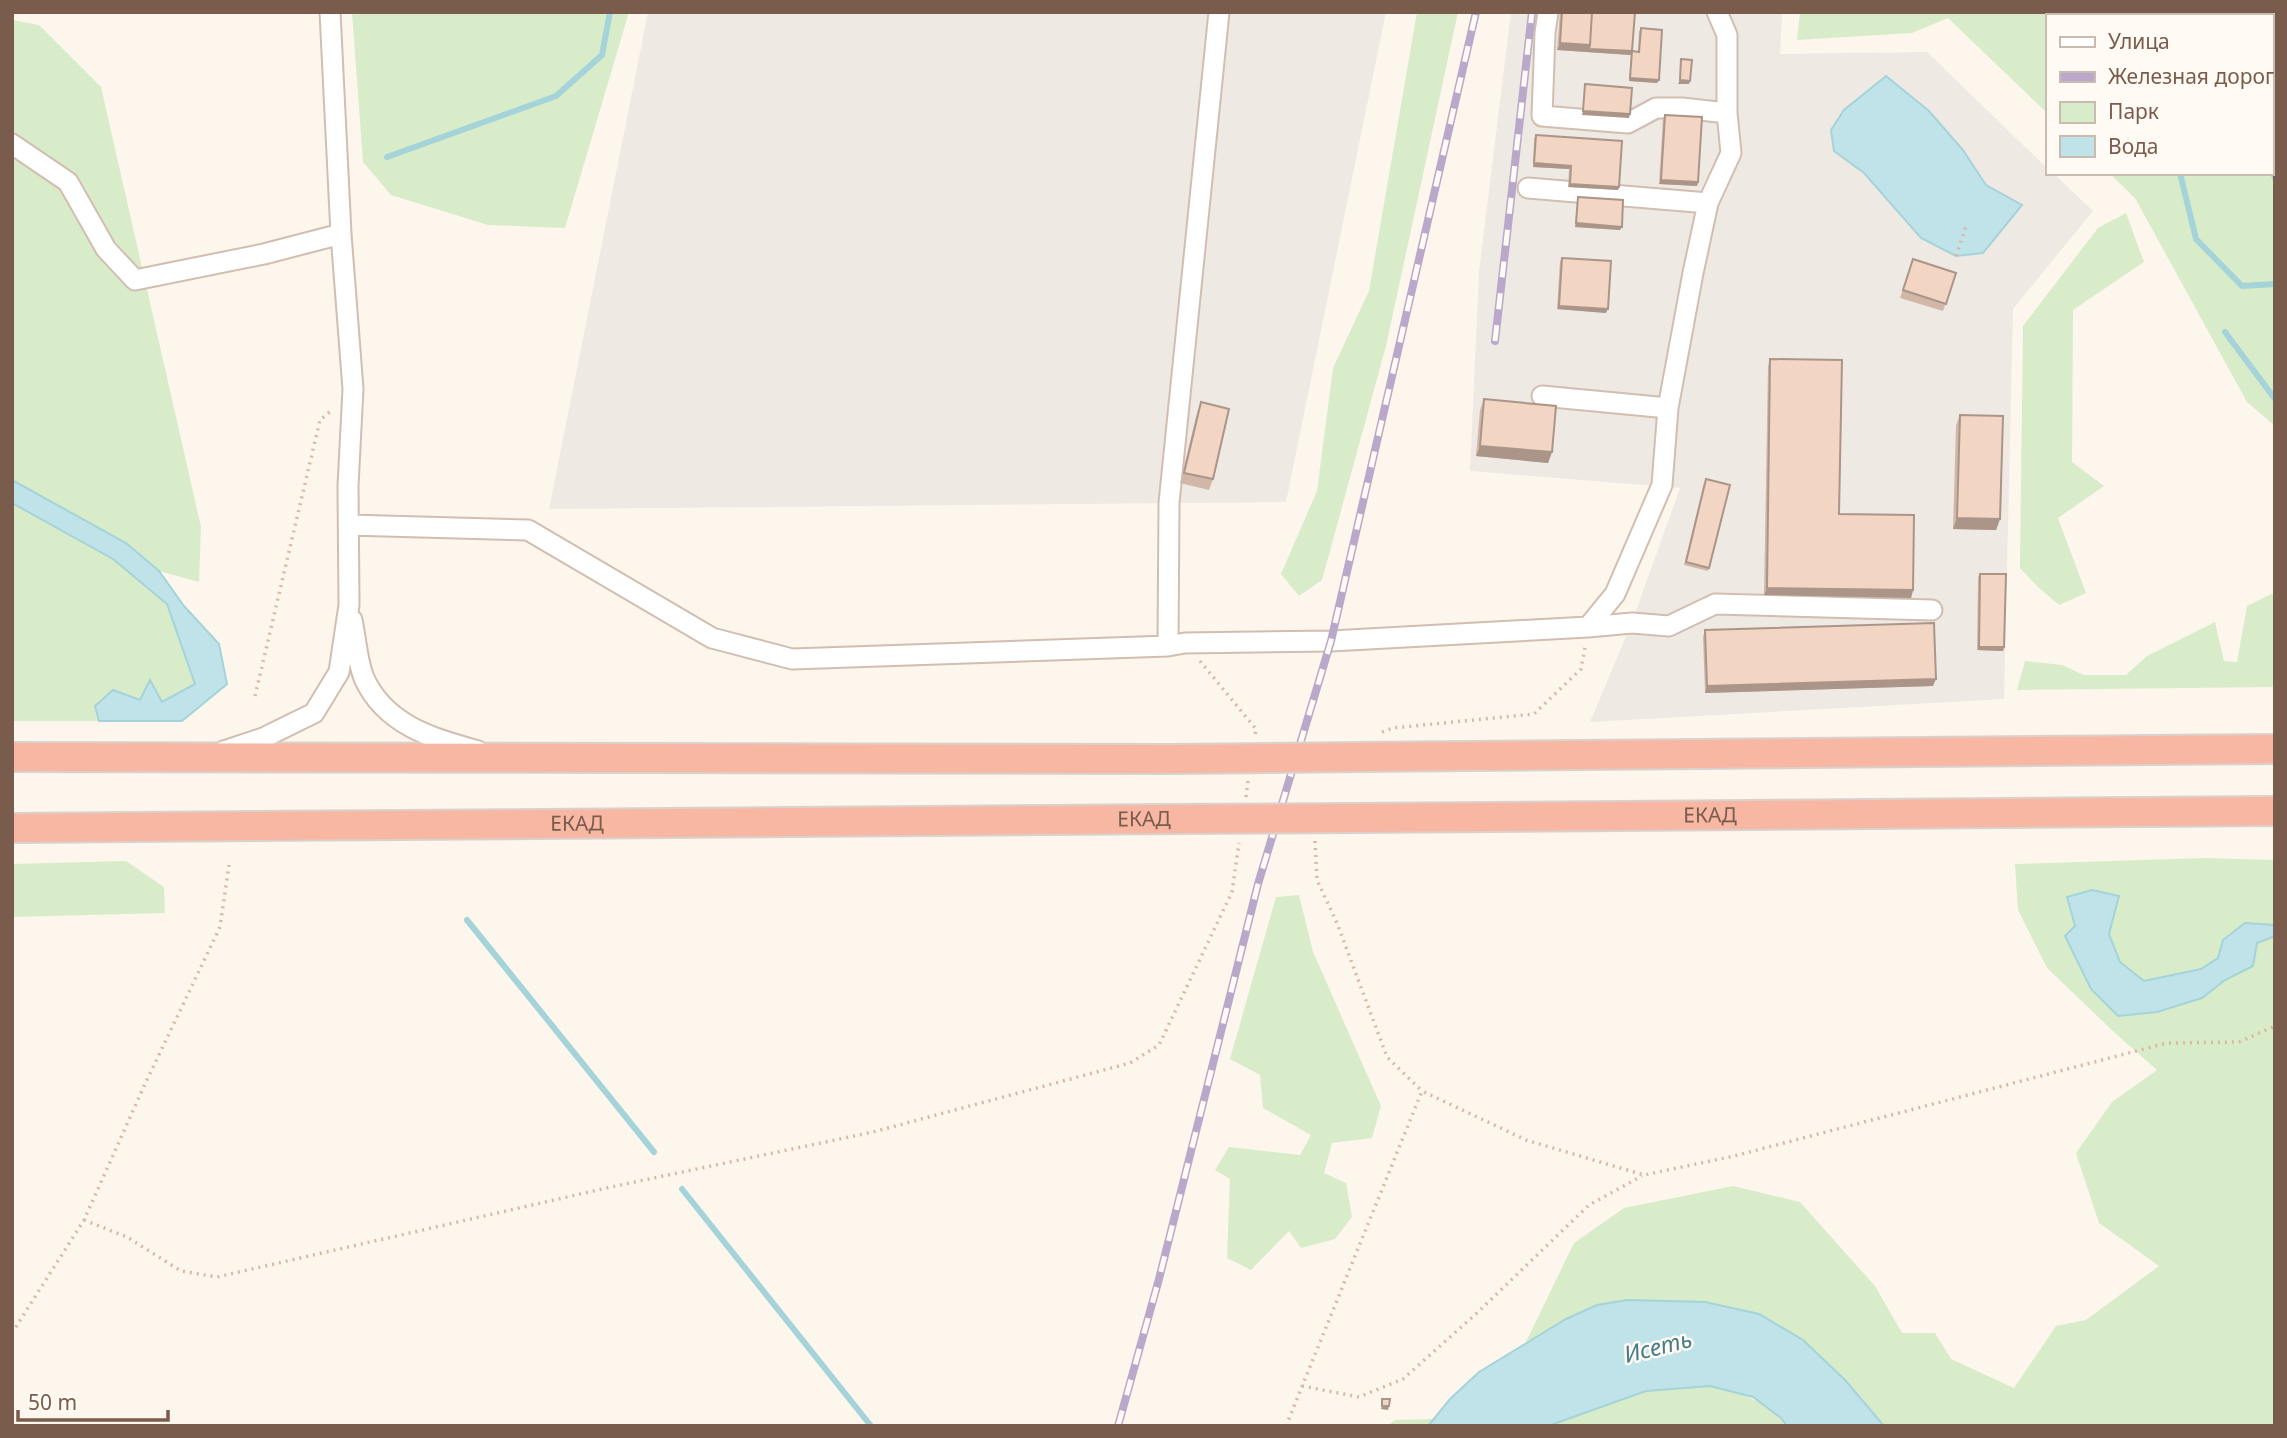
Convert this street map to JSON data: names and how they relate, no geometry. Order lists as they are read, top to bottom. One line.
{"streets":{"highway":["ЕКАД"]},"water":["Исеть"],"legend":["Улица","Железная дорога","Парк","Вода"],"scale_bar":"50 m"}
